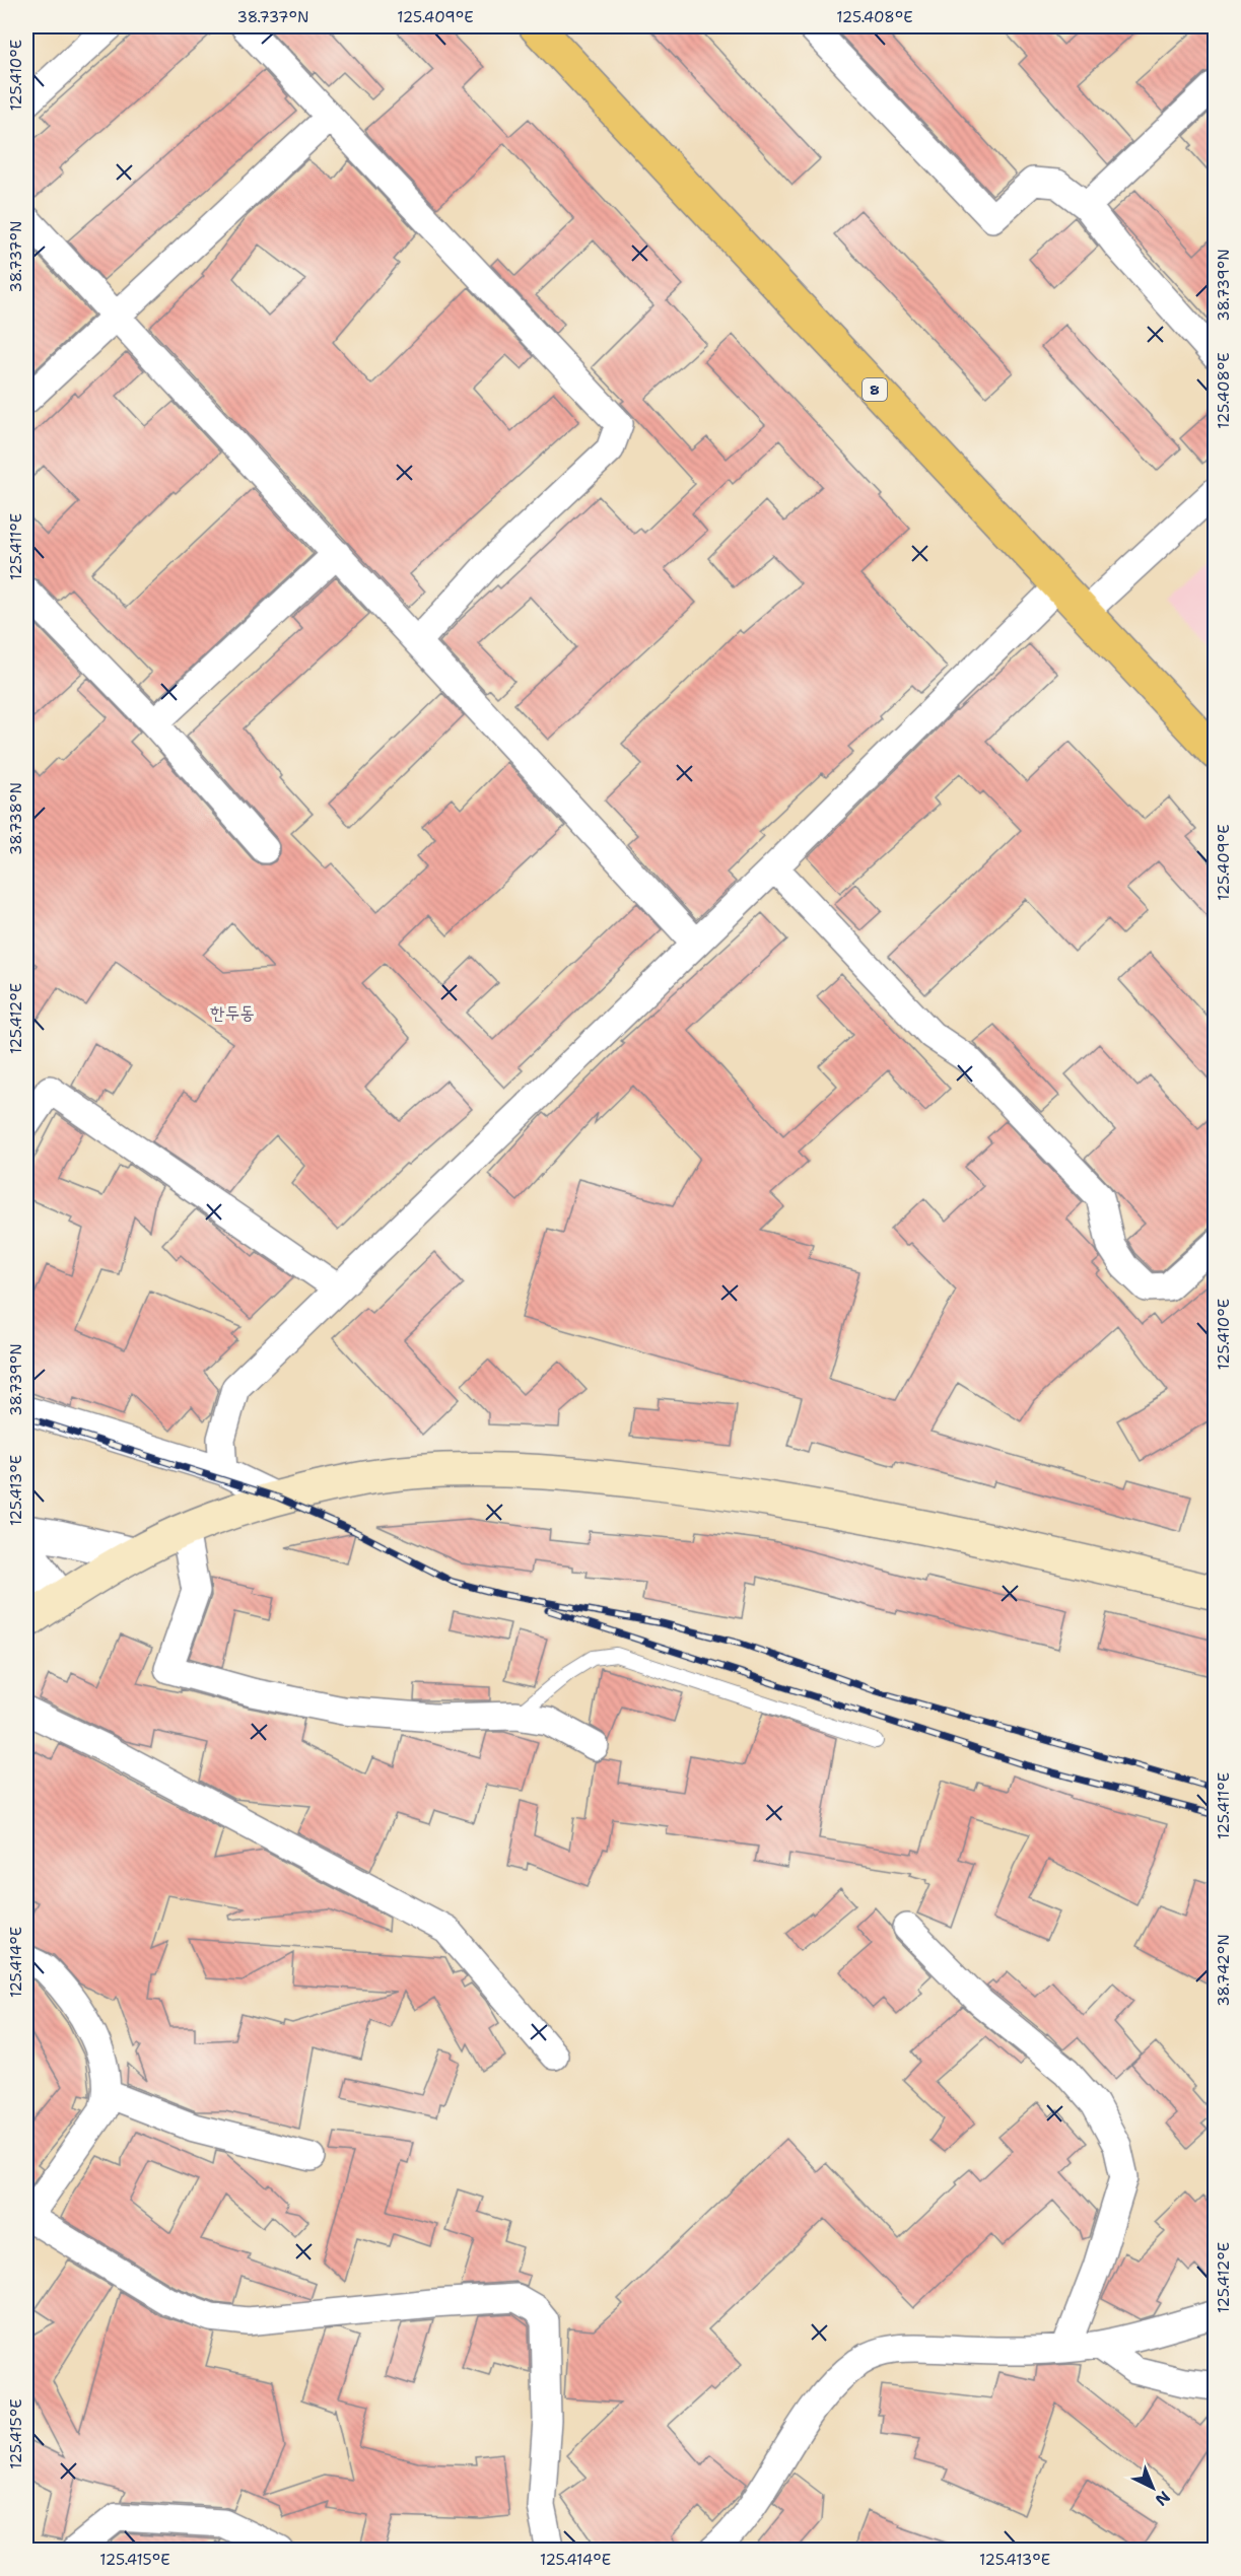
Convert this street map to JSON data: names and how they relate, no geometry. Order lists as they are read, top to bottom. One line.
{"streets":{"main road":["8"]},"districts":["한두동"],"north":"bottom right","coordinates":["38.737°N","125.409°E","125.408°E","125.410°E","38.739°N","125.411°E","38.738°N","125.412°E","125.413°E","125.414°E","38.742°N","125.415°E"]}
